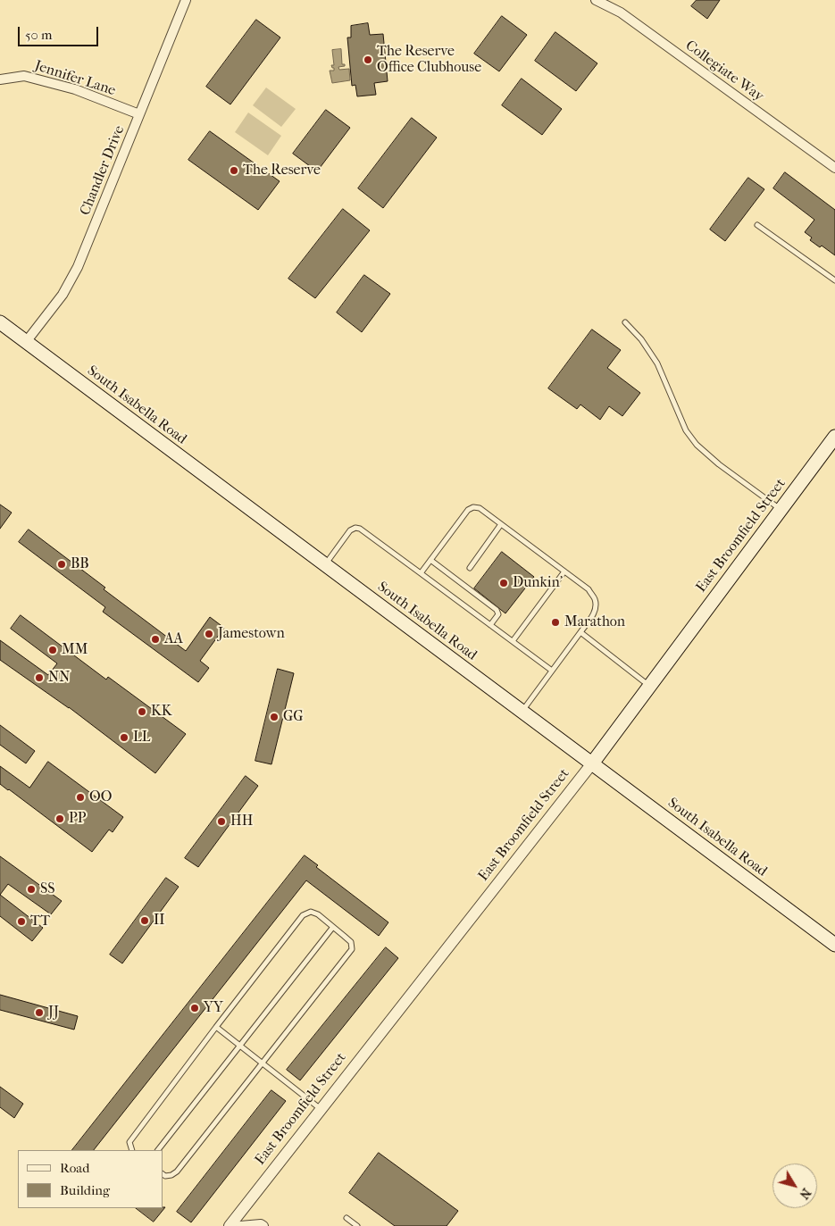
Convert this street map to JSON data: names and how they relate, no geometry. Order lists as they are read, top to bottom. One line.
{"streets":{"main road":["South Isabella Road","East Broomfield Street"],"street":["Collegiate Way","Jennifer Lane","Chandler Drive"]},"crossings":[["Jennifer Lane","Chandler Drive"],["Chandler Drive","South Isabella Road"],["South Isabella Road","East Broomfield Street"]],"places":["The Reserve Office Clubhouse","The Reserve","BB","Dunkin'","Marathon","Jamestown","AA","MM","NN","KK","GG","LL","OO","PP","HH","SS","II","TT","YY","JJ"],"legend":["Road","Building"],"scale_bar":"50 m","north":"bottom right"}
